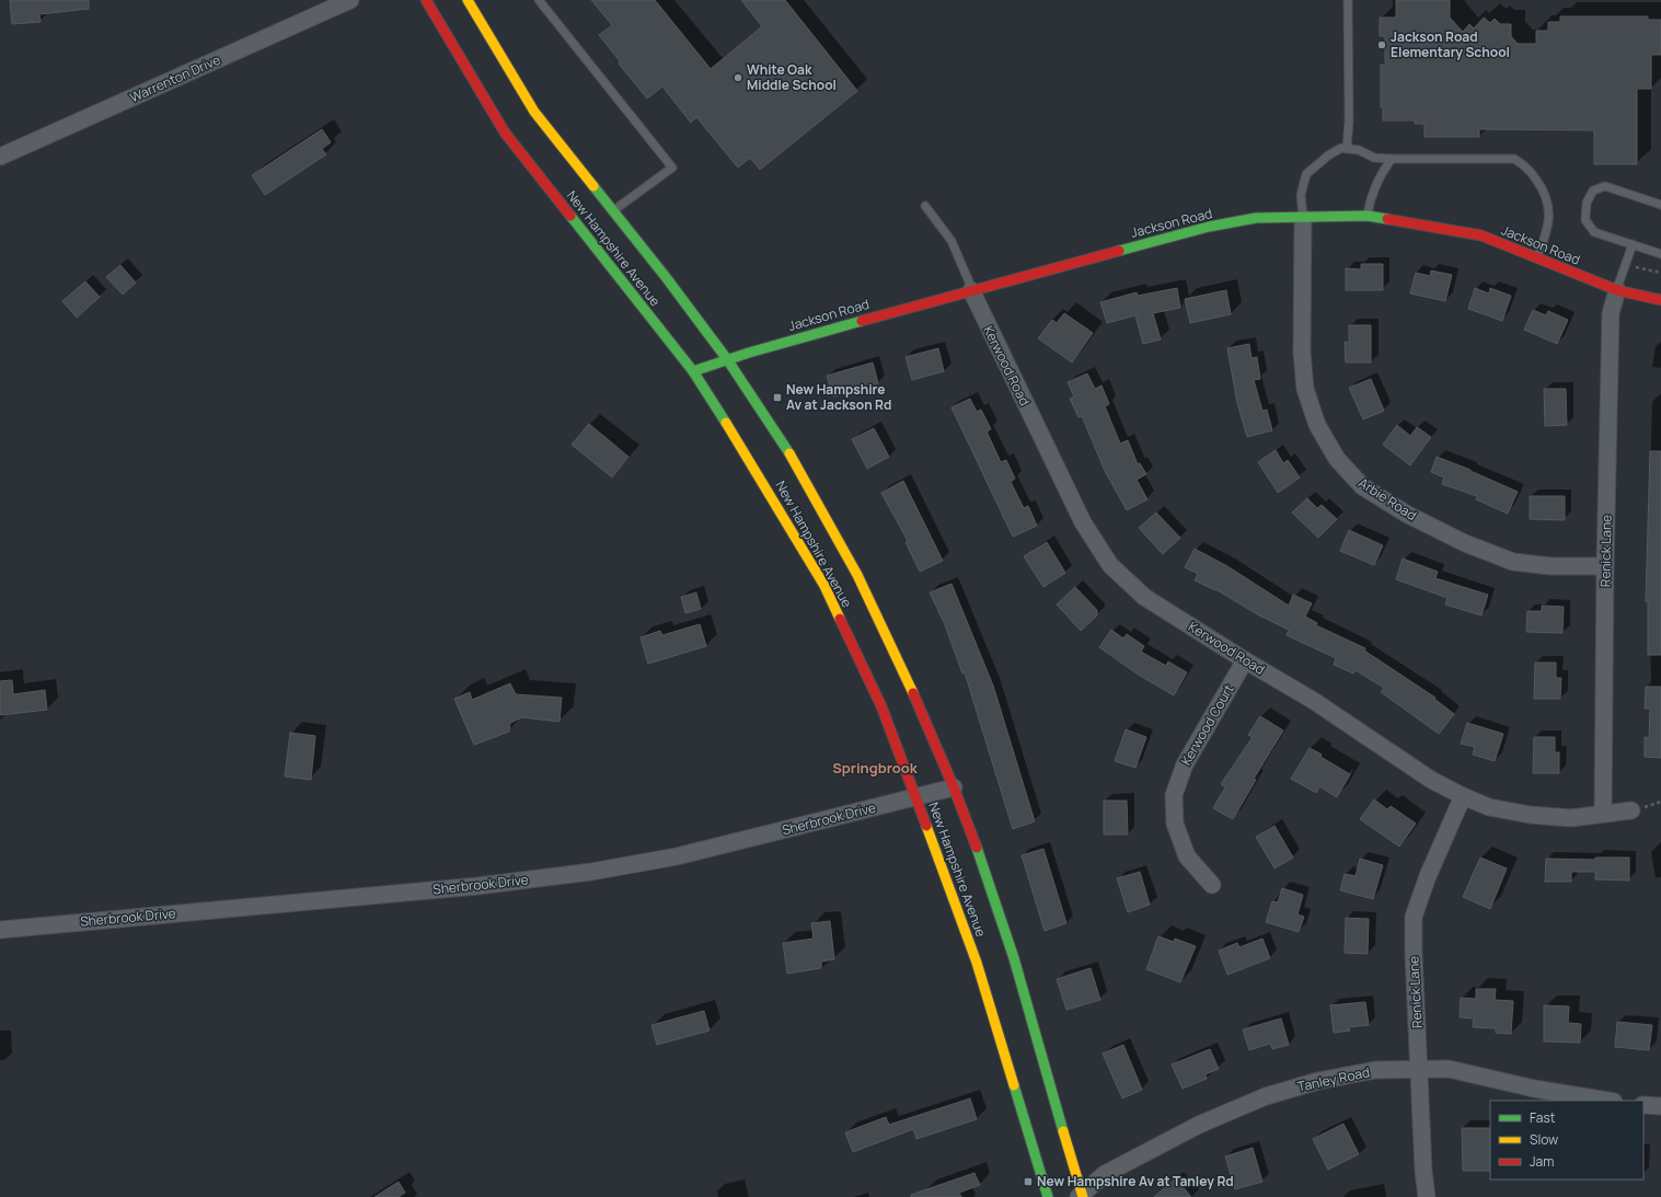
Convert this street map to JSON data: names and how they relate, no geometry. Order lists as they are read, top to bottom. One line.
{"streets":{"main road":["Jackson Road","New Hampshire Avenue"],"street":["Warrenton Drive","Kerwood Road","Arbie Road","Renick Lane","Kerwood Court","Sherbrook Drive","Tanley Road"]},"crossings":[["Jackson Road","New Hampshire Avenue"],["Jackson Road","Kerwood Road"],["Jackson Road","Arbie Road"],["Jackson Road","Renick Lane"],["New Hampshire Avenue","Sherbrook Drive"],["New Hampshire Avenue","Tanley Road"],["Kerwood Road","Renick Lane"],["Kerwood Road","Kerwood Court"],["Arbie Road","Renick Lane"],["Renick Lane","Tanley Road"]],"districts":["Springbrook"],"places":{"other":["Jackson Road Elementary School","White Oak Middle School"],"transit":["New Hampshire Av at Jackson Rd","New Hampshire Av at Tanley Rd"]},"legend":["Fast","Slow","Jam"]}
